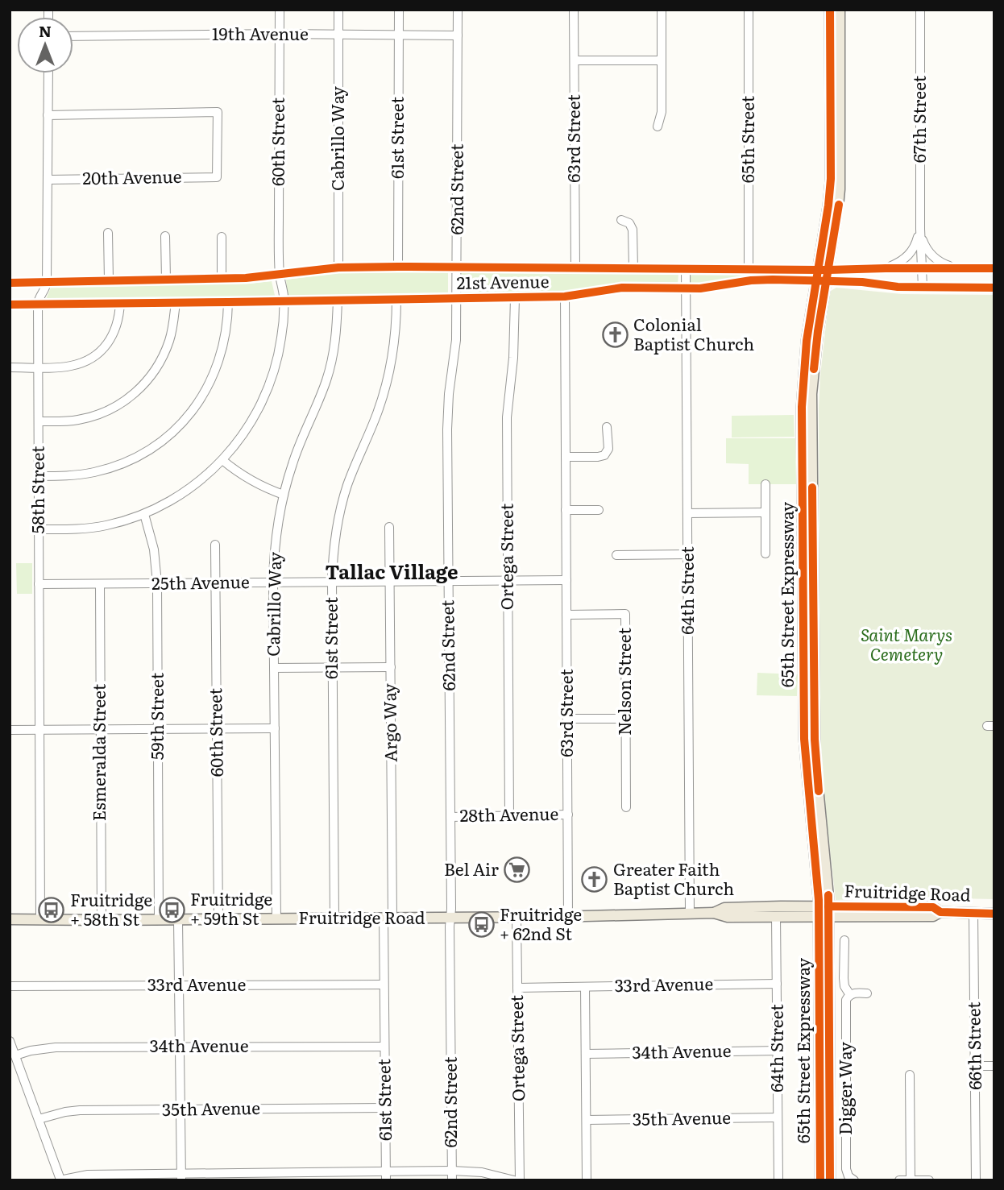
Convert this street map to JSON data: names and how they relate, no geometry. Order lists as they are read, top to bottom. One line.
{"streets":{"main road":["65th Street Expressway","Fruitridge Road"],"street":["19th Avenue","67th Street","61st Street","Cabrillo Way","63rd Street","65th Street","60th Street","20th Avenue","62nd Street","21st Avenue","58th Street","Ortega Street","25th Avenue","64th Street","Nelson Street","59th Street","Argo Way","Esmeralda Street","28th Avenue","33rd Avenue","66th Street","34th Avenue","Digger Way","35th Avenue"]},"crossings":[["19th Avenue","61st Street"],["19th Avenue","Cabrillo Way"],["19th Avenue","60th Street"],["19th Avenue","62nd Street"],["67th Street","21st Avenue"],["61st Street","21st Avenue"],["61st Street","25th Avenue"],["61st Street","Argo Way"],["61st Street","Fruitridge Road"],["61st Street","33rd Avenue"],["61st Street","34th Avenue"],["61st Street","35th Avenue"],["Cabrillo Way","21st Avenue"],["Cabrillo Way","25th Avenue"],["Cabrillo Way","Fruitridge Road"],["63rd Street","21st Avenue"],["63rd Street","25th Avenue"],["63rd Street","Nelson Street"],["63rd Street","28th Avenue"],["63rd Street","Fruitridge Road"],["65th Street","21st Avenue"],["60th Street","21st Avenue"],["60th Street","58th Street"],["60th Street","25th Avenue"],["60th Street","59th Street"],["60th Street","Fruitridge Road"],["20th Avenue","58th Street"],["62nd Street","21st Avenue"],["62nd Street","25th Avenue"],["62nd Street","28th Avenue"],["62nd Street","Fruitridge Road"],["21st Avenue","58th Street"],["21st Avenue","Ortega Street"],["21st Avenue","64th Street"],["21st Avenue","65th Street Expressway"],["58th Street","25th Avenue"],["58th Street","Fruitridge Road"],["Ortega Street","25th Avenue"],["Ortega Street","28th Avenue"],["Ortega Street","Fruitridge Road"],["Ortega Street","33rd Avenue"],["25th Avenue","59th Street"],["25th Avenue","Argo Way"],["25th Avenue","Esmeralda Street"],["64th Street","Fruitridge Road"],["64th Street","33rd Avenue"],["64th Street","34th Avenue"],["64th Street","35th Avenue"],["65th Street Expressway","Fruitridge Road"],["59th Street","Fruitridge Road"],["Argo Way","Fruitridge Road"],["Esmeralda Street","Fruitridge Road"],["Fruitridge Road","66th Street"]],"districts":["Tallac Village"],"parks":["Saint Marys Cemetery"],"places":{"church":["Colonial Baptist Church","Greater Faith Baptist Church"],"supermarket":["Bel Air"],"bus stop":["Fruitridge + 59th St","Fruitridge + 58th St","Fruitridge + 62nd St"]},"north":"top"}
